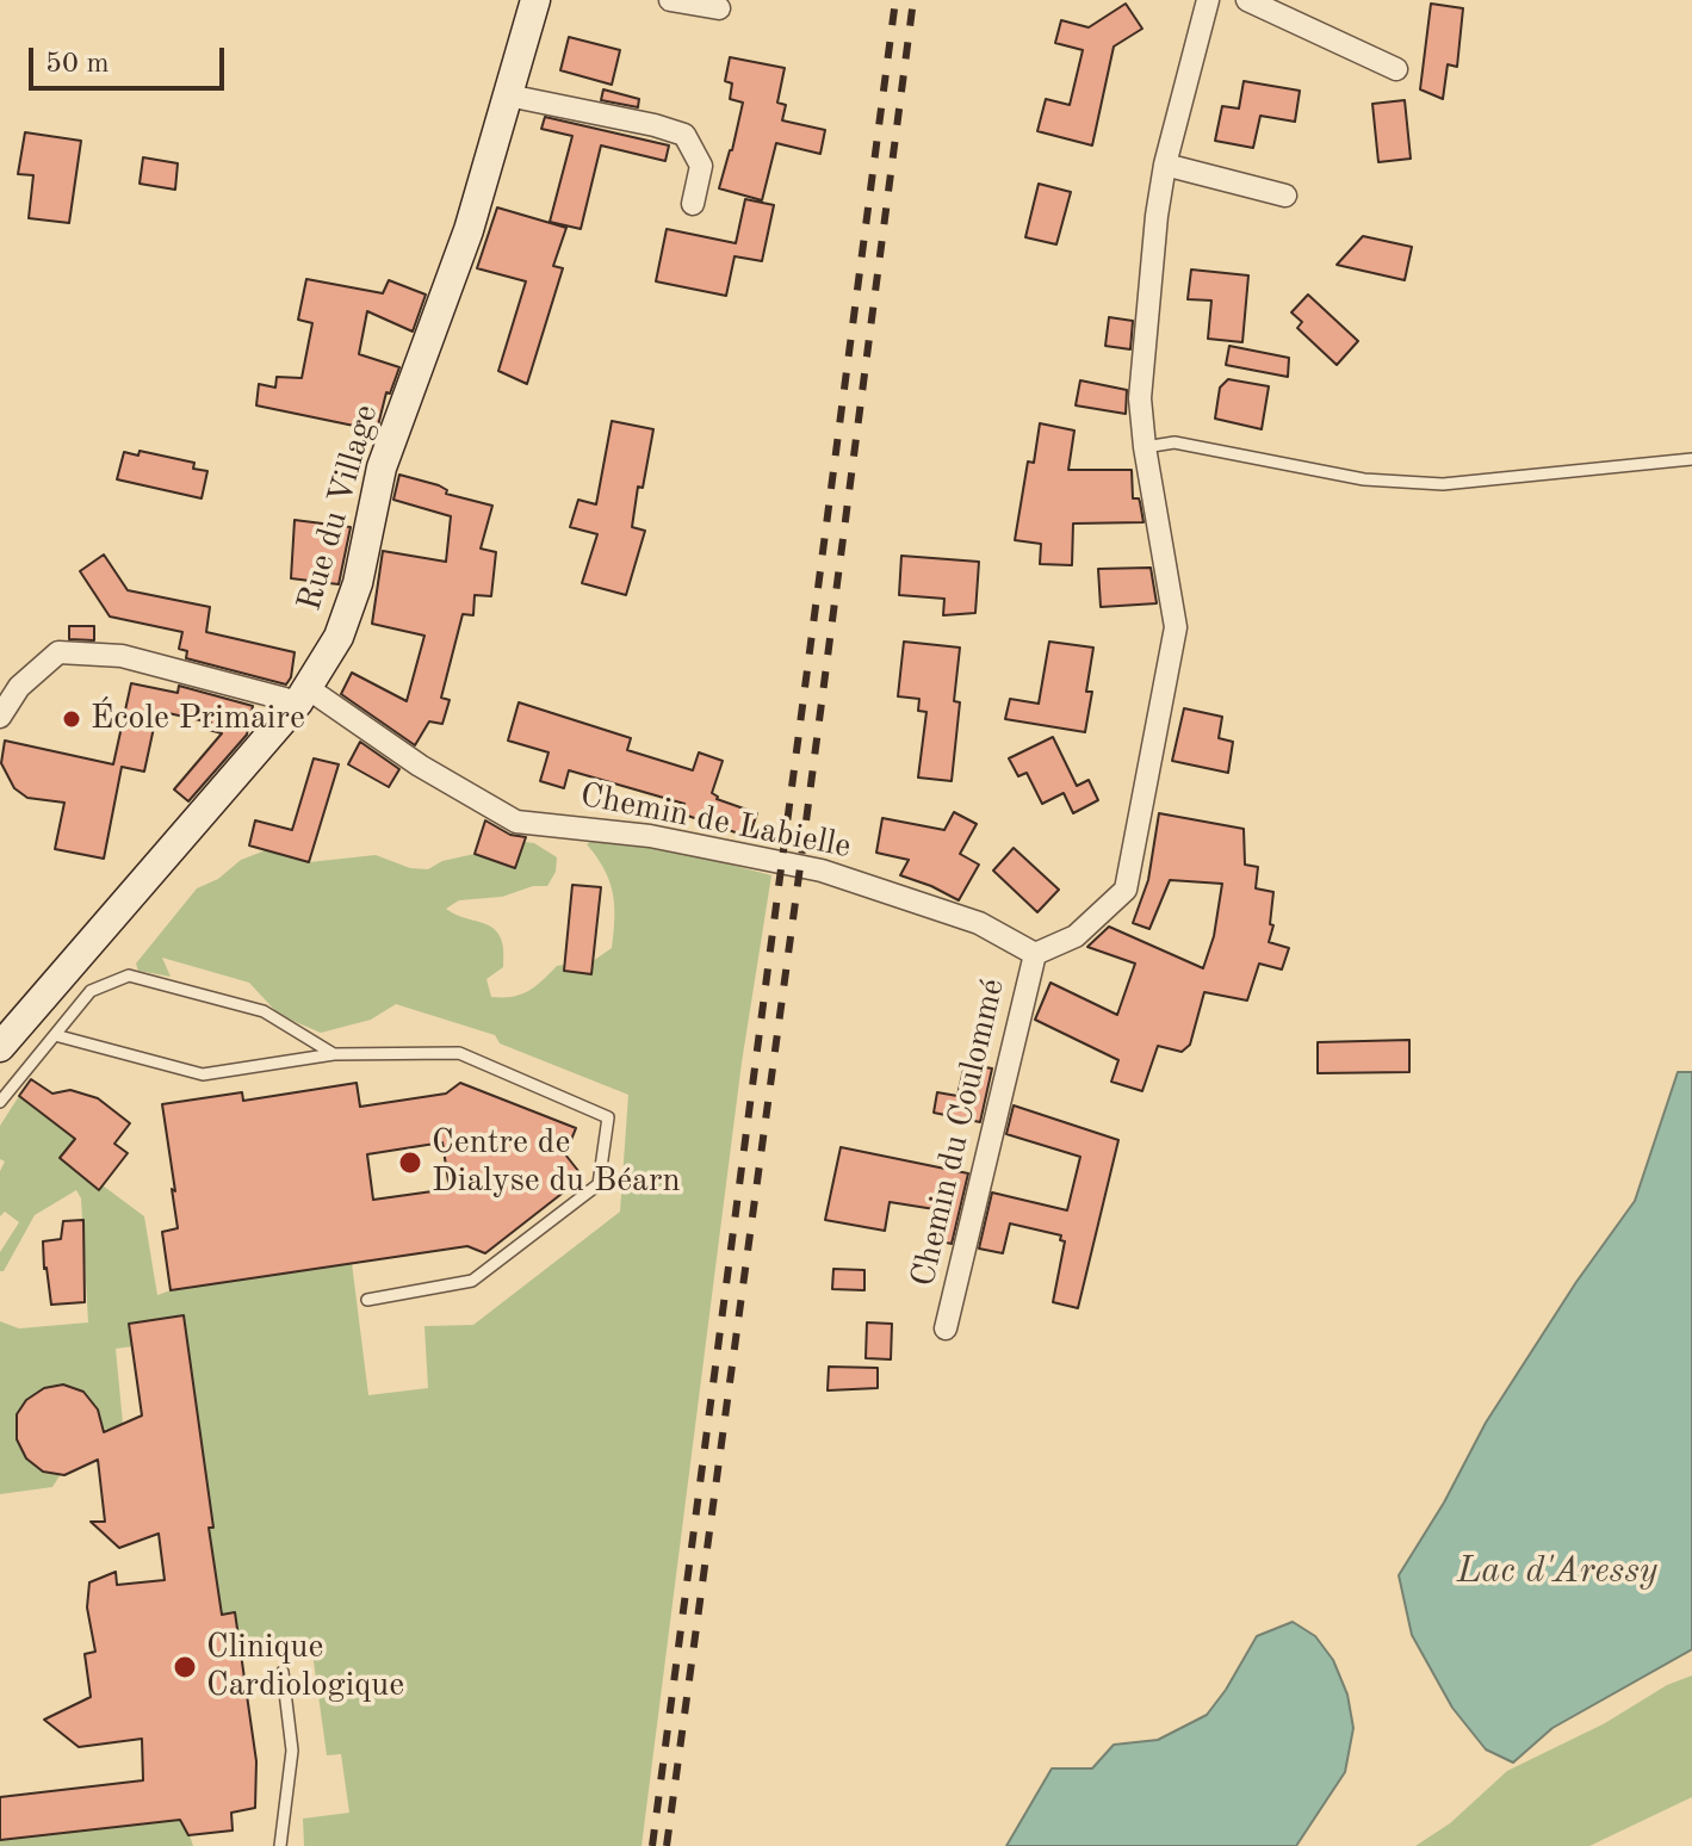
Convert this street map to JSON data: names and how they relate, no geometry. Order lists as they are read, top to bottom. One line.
{"streets":{"main road":["Rue du Village"],"street":["Chemin de Labielle","Chemin du Coulommé"]},"crossings":[["Rue du Village","Chemin de Labielle"],["Chemin de Labielle","Chemin du Coulommé"]],"water":["Lac d'Aressy"],"places":["École Primaire","Centre de Dialyse du Béarn","Clinique Cardiologique"],"scale_bar":"50 m"}
